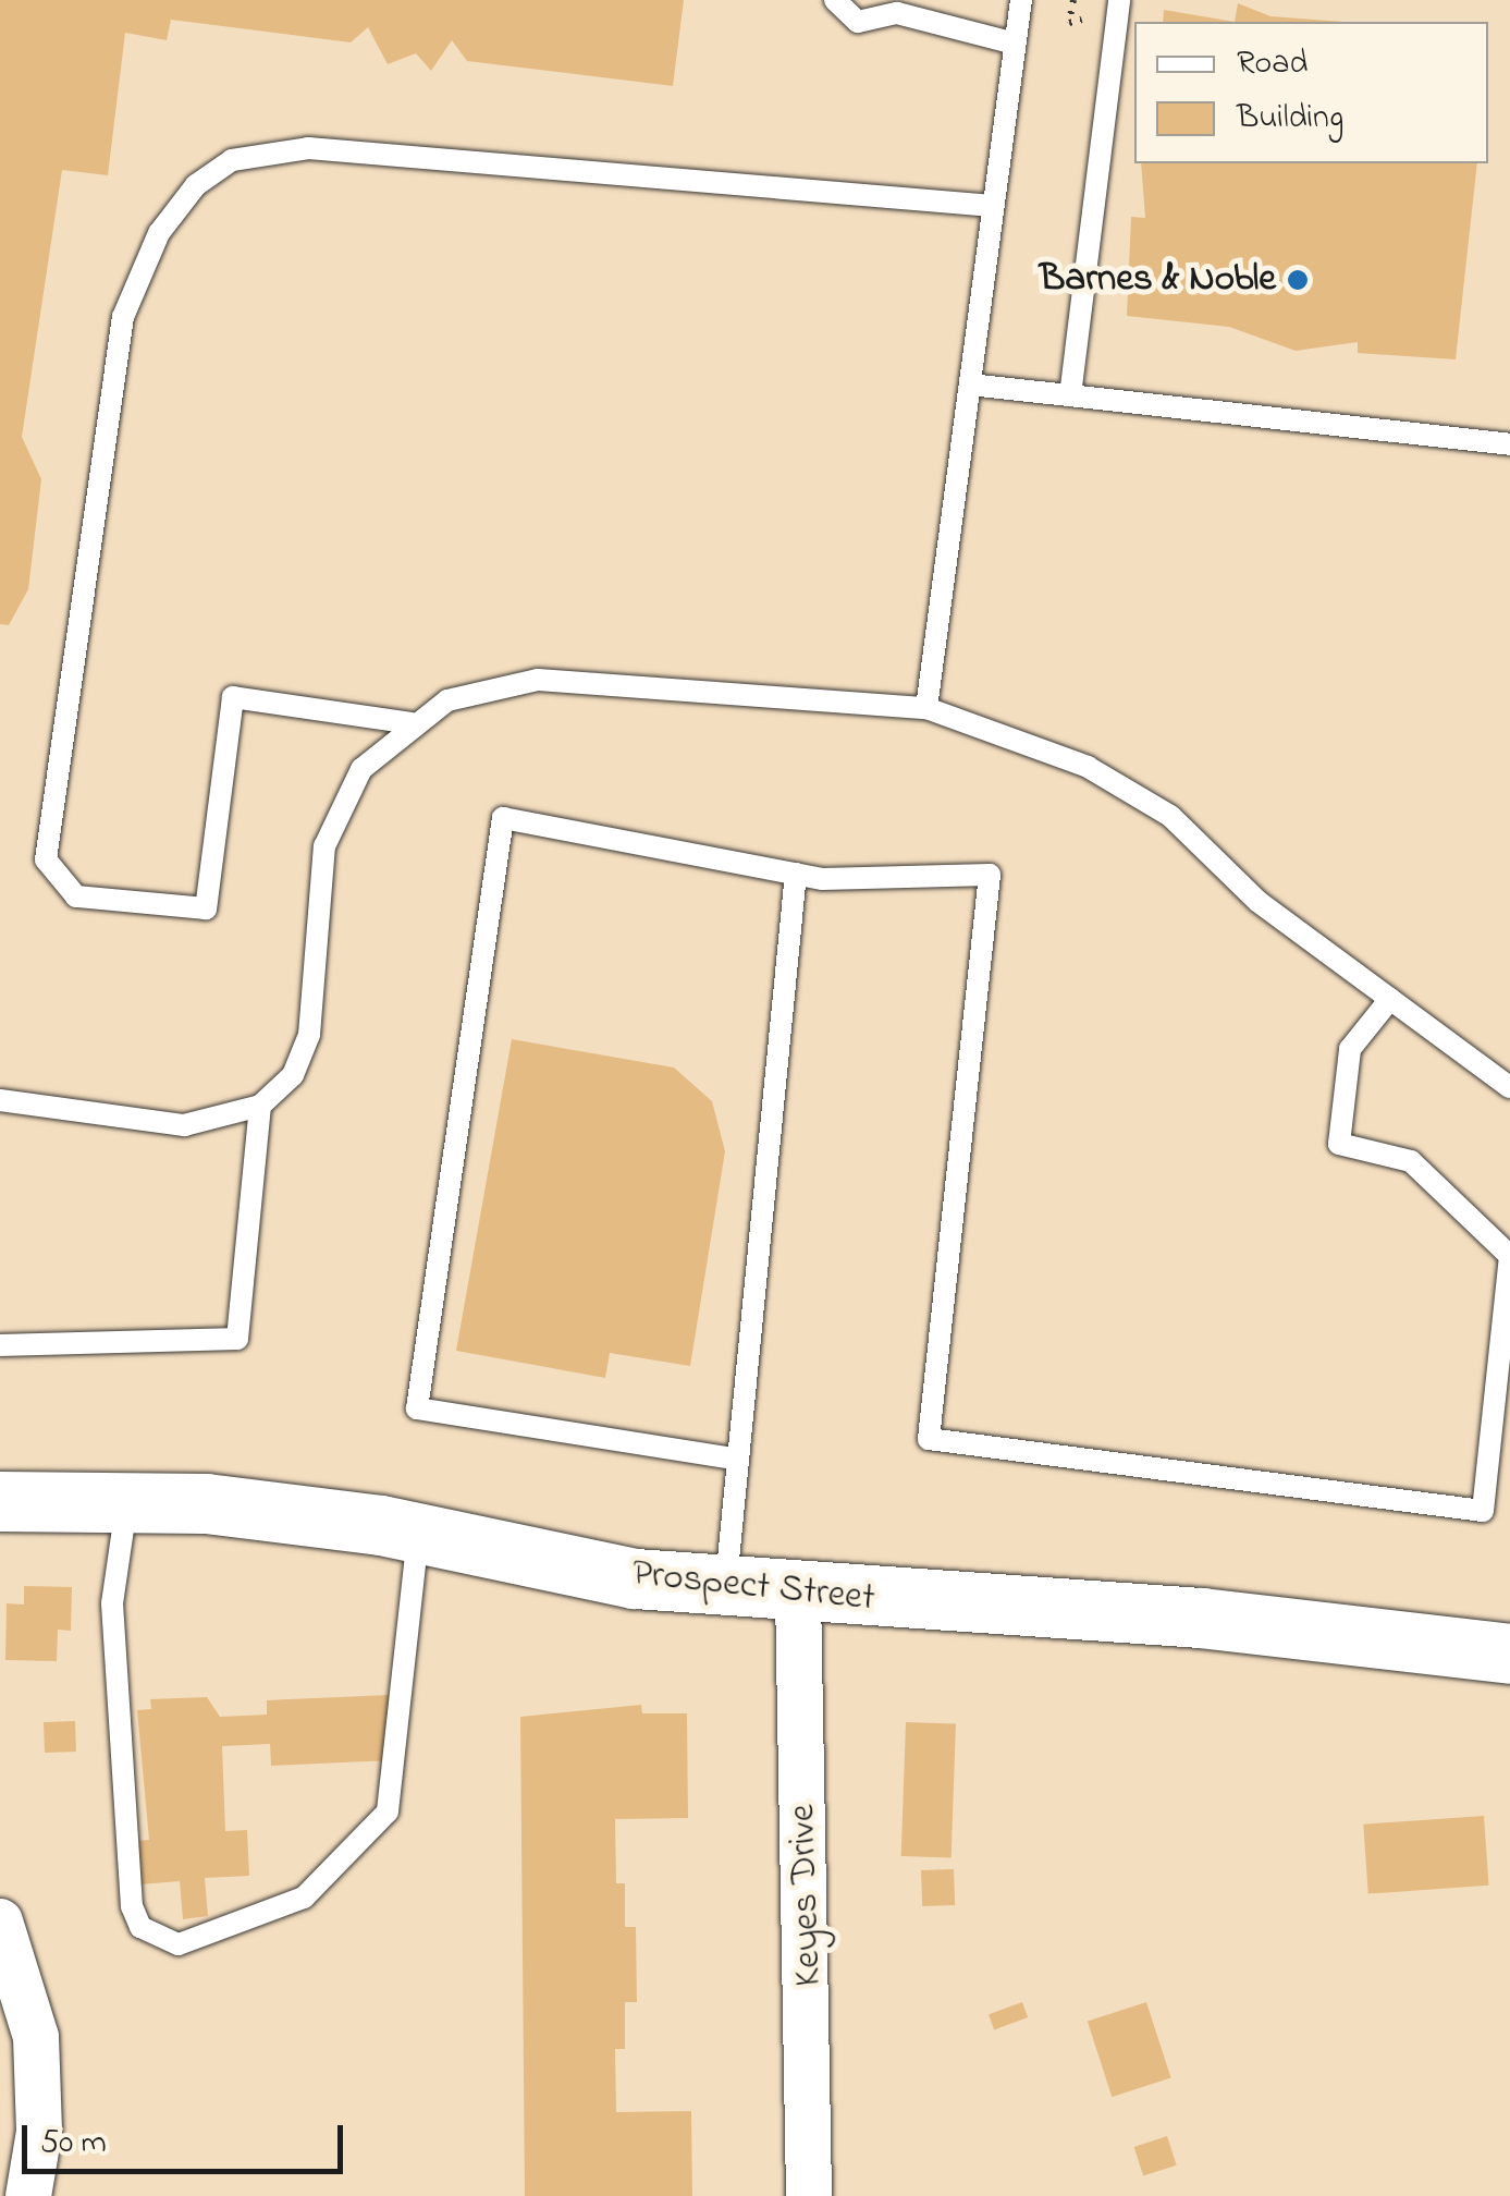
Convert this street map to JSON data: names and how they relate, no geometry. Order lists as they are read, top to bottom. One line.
{"streets":{"street":["Prospect Street","Keyes Drive"]},"crossings":[["Prospect Street","Keyes Drive"]],"places":["Barnes & Noble"],"legend":["Road","Building"],"scale_bar":"50 m"}
